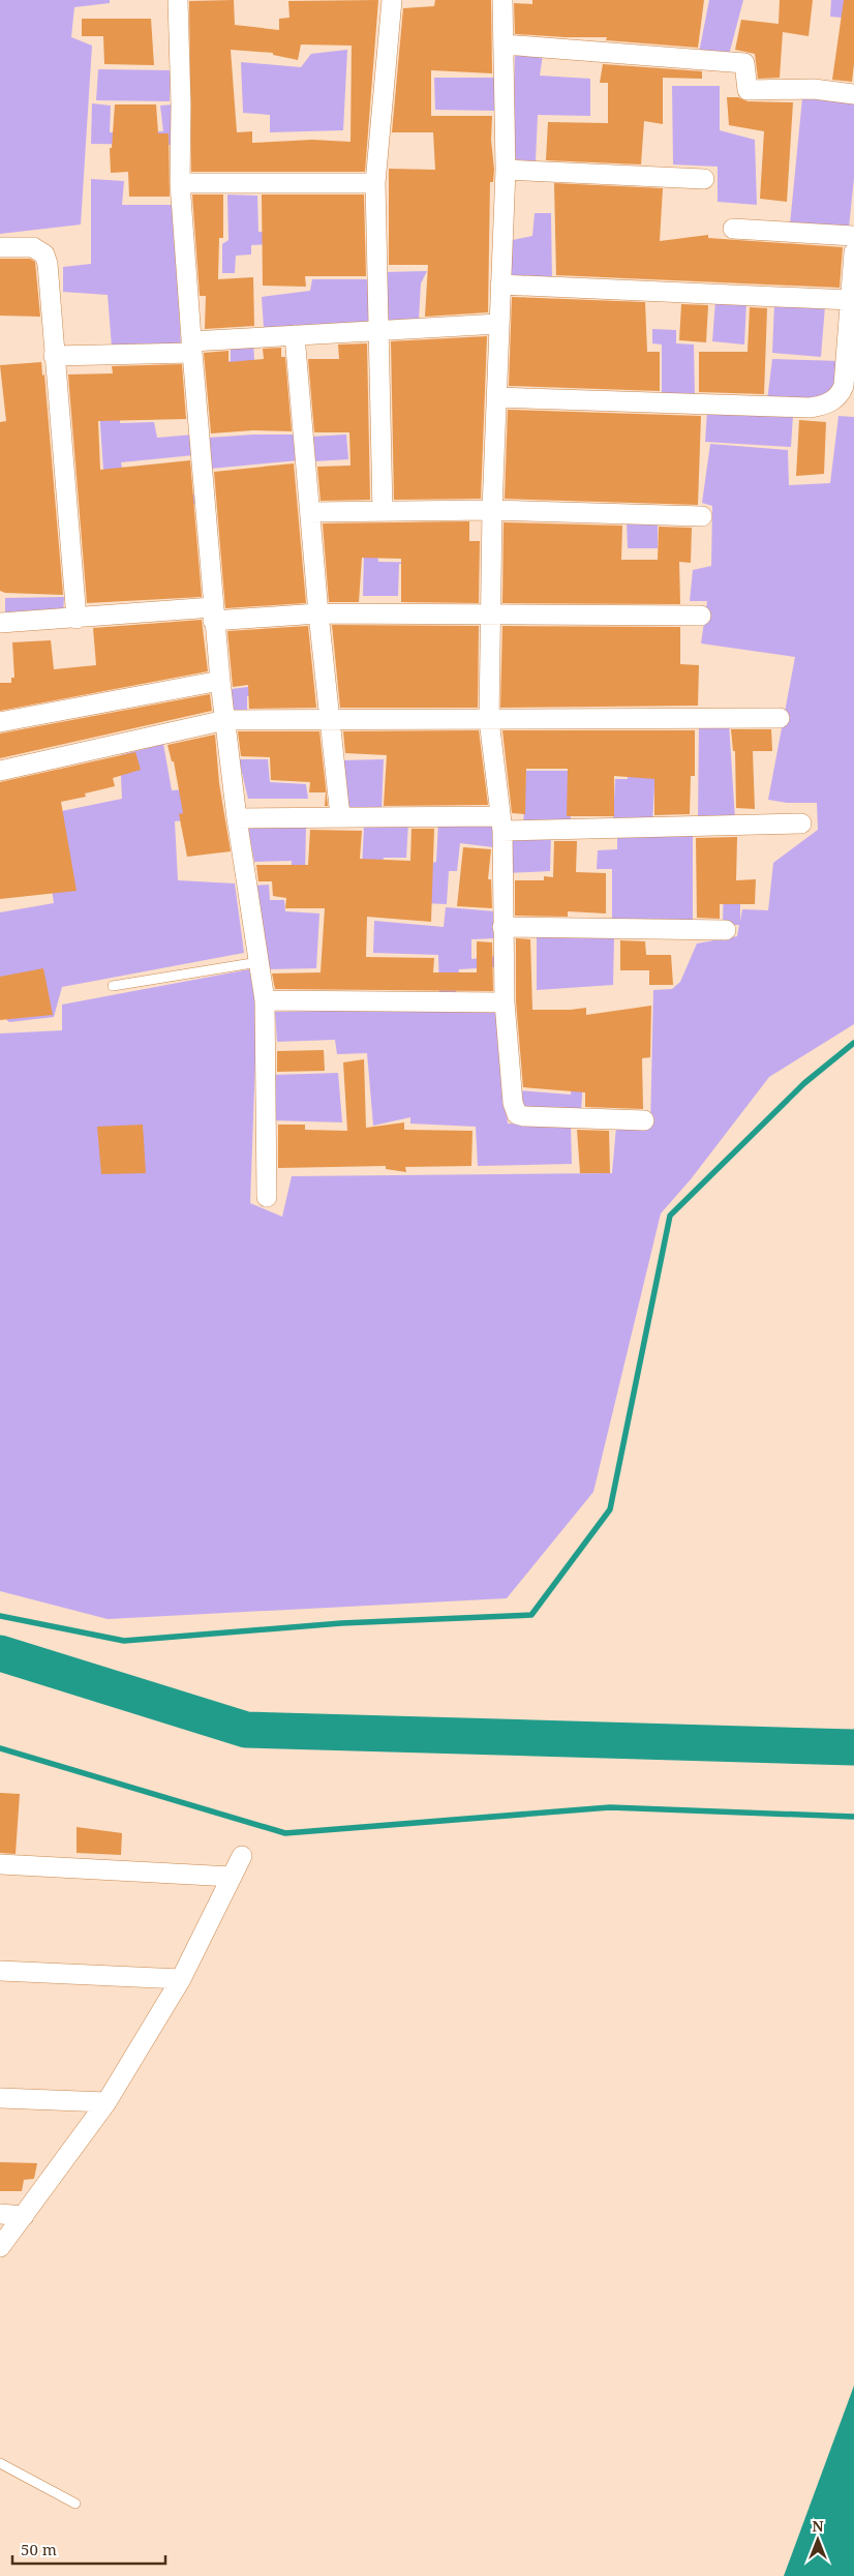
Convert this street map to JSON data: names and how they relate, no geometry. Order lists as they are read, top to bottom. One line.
{"scale_bar":"50 m","north":"top"}
